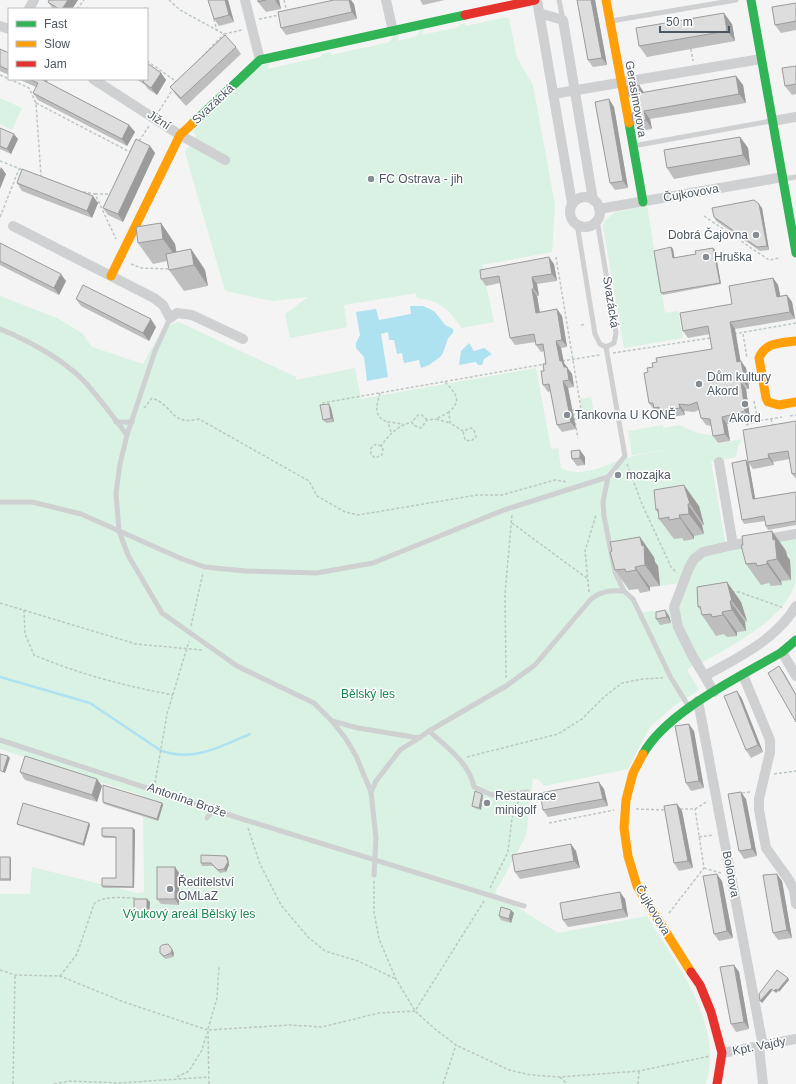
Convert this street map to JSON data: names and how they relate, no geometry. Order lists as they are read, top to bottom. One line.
{"streets":{"street":["Gerasimovova","Svazácká","Jižní","Čujkovova","Bolotova","Kpt. Vajdy"],"lane":["Antonína Brože"]},"crossings":[["Gerasimovova","Čujkovova"],["Svazácká","Jižní"],["Svazácká","Čujkovova"],["Čujkovova","Bolotova"],["Čujkovova","Kpt. Vajdy"],["Bolotova","Kpt. Vajdy"]],"parks":["Bělský les","Výukový areál Bělský les"],"places":["FC Ostrava - jih","Dobrá Čajovna","Hruška","Dům kultury Akord","Akord","Tankovna U KONĚ","mozajka","Restaurace minigolf","Ředitelství OMLaZ"],"legend":["Fast","Slow","Jam"],"scale_bar":"50 m"}
